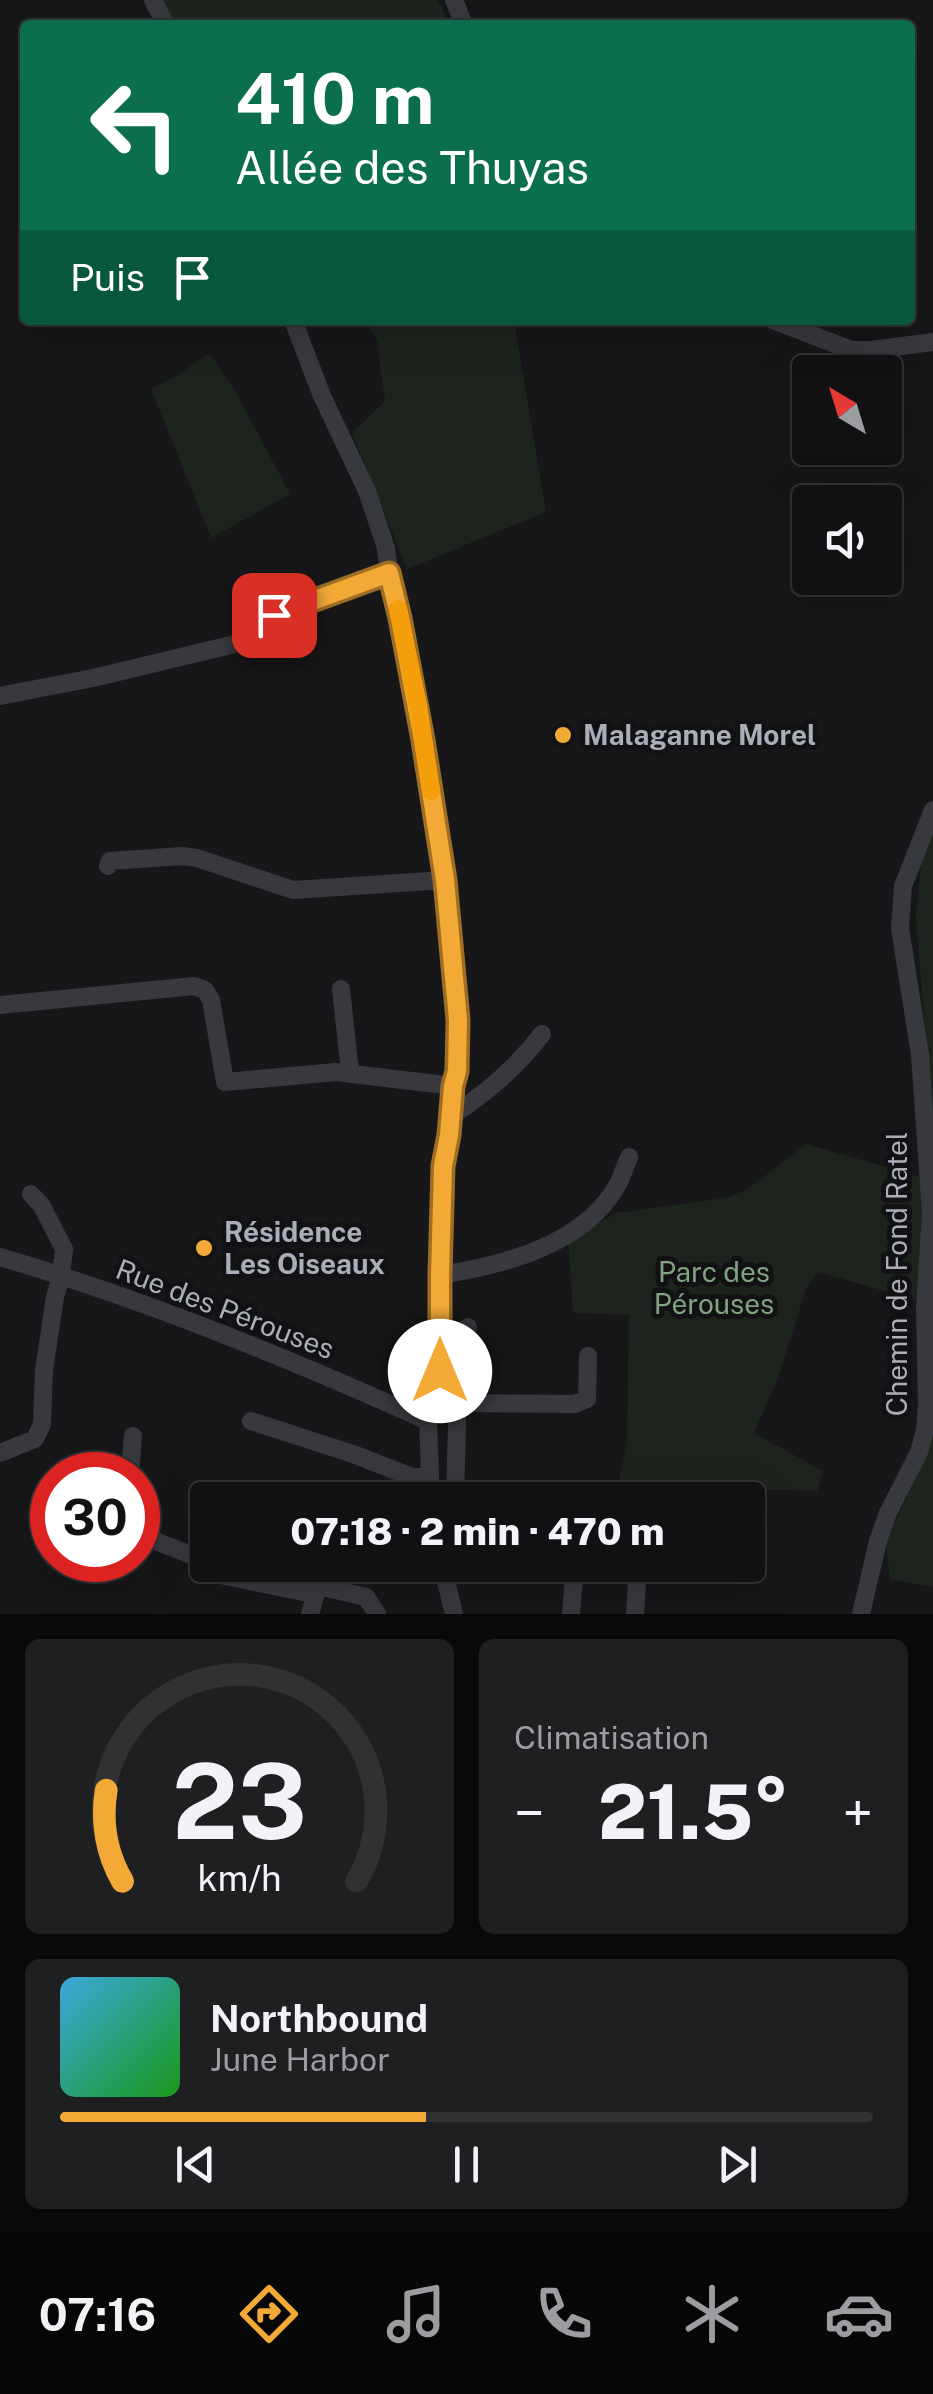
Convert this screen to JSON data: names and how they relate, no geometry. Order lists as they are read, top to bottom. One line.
{"streets":{"street":["Chemin de Fond Ratel","Rue des Pérouses"]},"parks":["Parc des Pérouses"],"places":["Malaganne Morel","Résidence Les Oiseaux"],"north":"top left","page":{"turn":["410 m","Allée des Thuyas"],"then":"Puis","limit":"30","trip":"07:18 · 2 min · 470 m","tile":"Climatisation","heat":["−","21.5°","+"],"song":["Northbound","June Harbor"],"tabs":"07:16","gauge":["23","km/h"]}}
